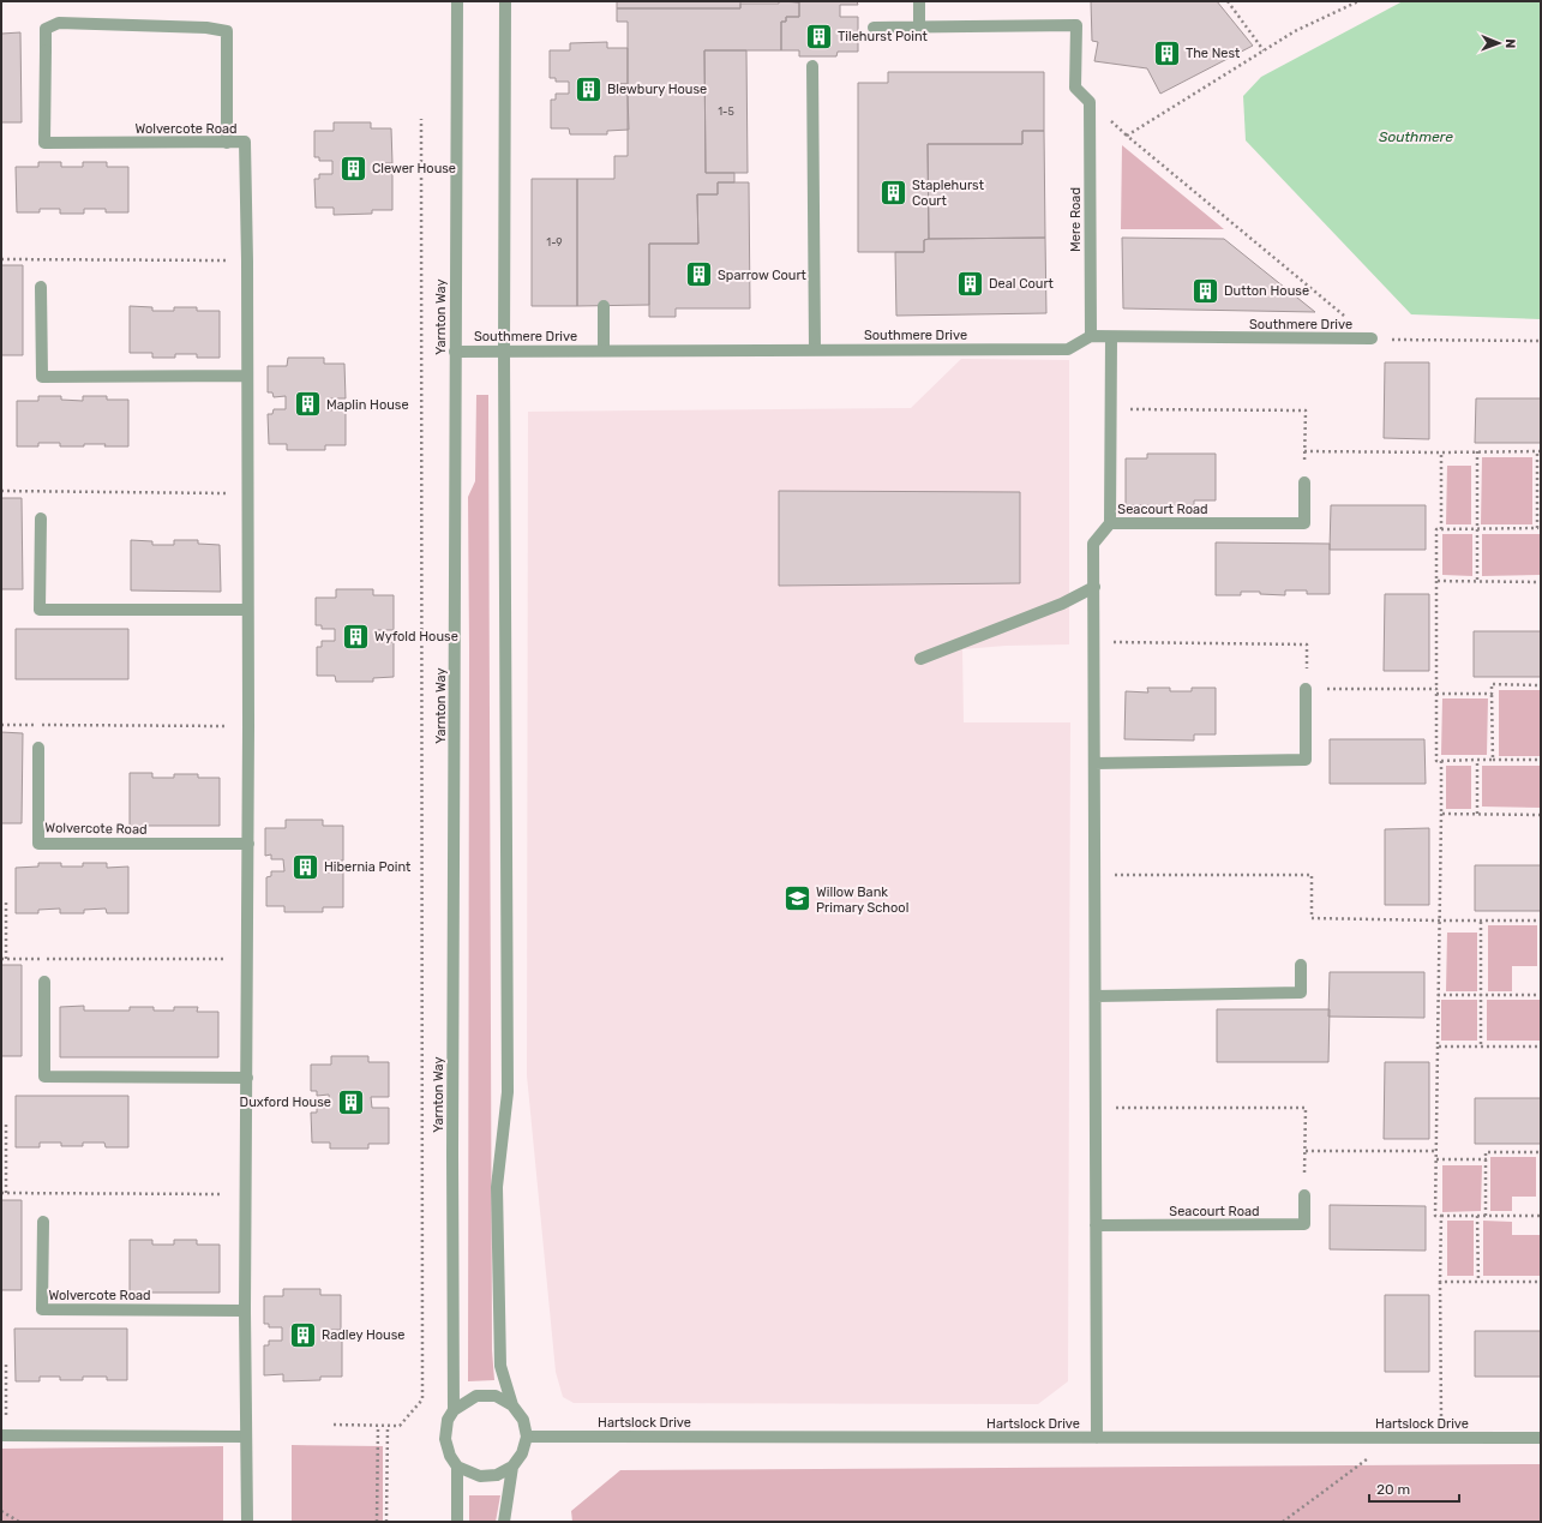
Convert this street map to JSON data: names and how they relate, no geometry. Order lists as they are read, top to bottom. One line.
{"streets":{"street":["Wolvercote Road","Mere Road","Yarnton Way","Southmere Drive","Seacourt Road","Hartslock Drive"]},"crossings":[["Mere Road","Southmere Drive"],["Yarnton Way","Southmere Drive"],["Yarnton Way","Hartslock Drive"],["Seacourt Road","Hartslock Drive"]],"water":["Southmere"],"places":{"building":["Tilehurst Point","The Nest","Blewbury House","Clewer House","Staplehurst Court","Sparrow Court","Deal Court","Dutton House","Maplin House","Wyfold House","Hibernia Point","Duxford House","Radley House"],"school or university":["Willow Bank Primary School"]},"house_numbers":["1-5","1-9"],"scale_bar":"20 m","north":"right"}
